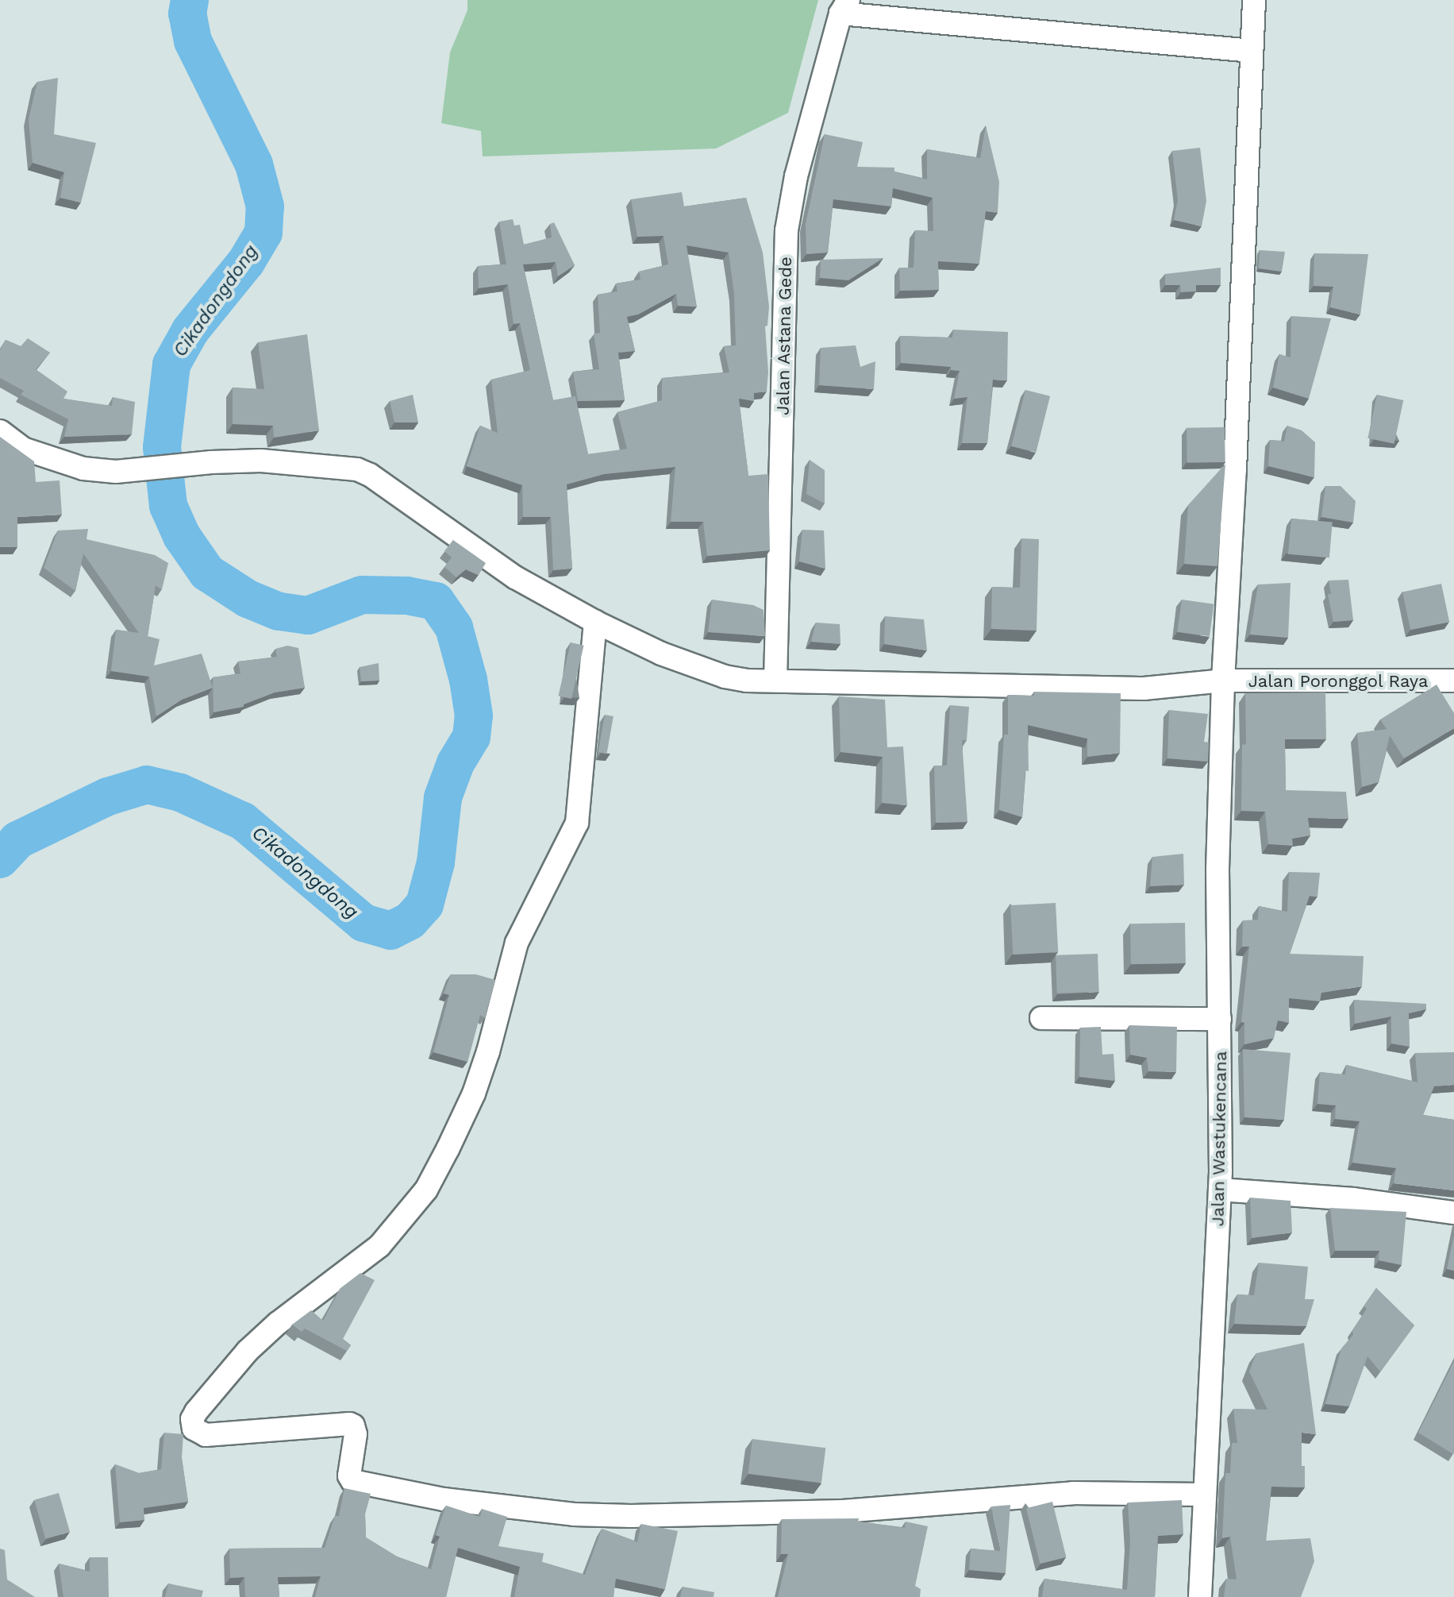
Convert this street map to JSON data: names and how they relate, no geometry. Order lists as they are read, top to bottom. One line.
{"streets":{"street":["Jalan Astana Gede","Jalan Poronggol Raya","Jalan Wastukencana"]},"crossings":[["Jalan Astana Gede","Jalan Poronggol Raya"],["Jalan Poronggol Raya","Jalan Wastukencana"]],"water":["Cikadongdong"]}
